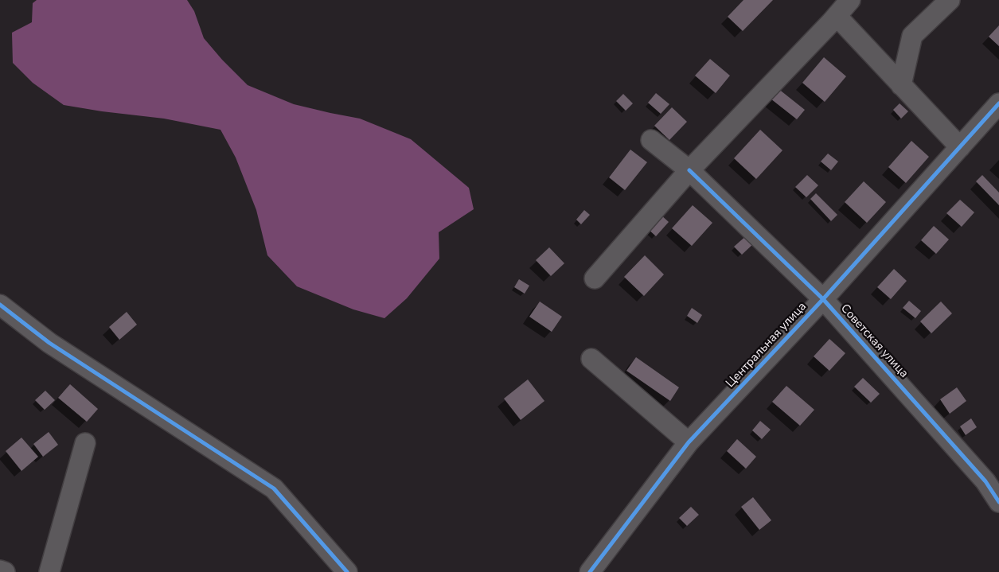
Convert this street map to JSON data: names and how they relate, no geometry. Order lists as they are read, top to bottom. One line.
{"streets":{"street":["Советская улица","Центральная улица"]},"crossings":[["Советская улица","Центральная улица"]]}
